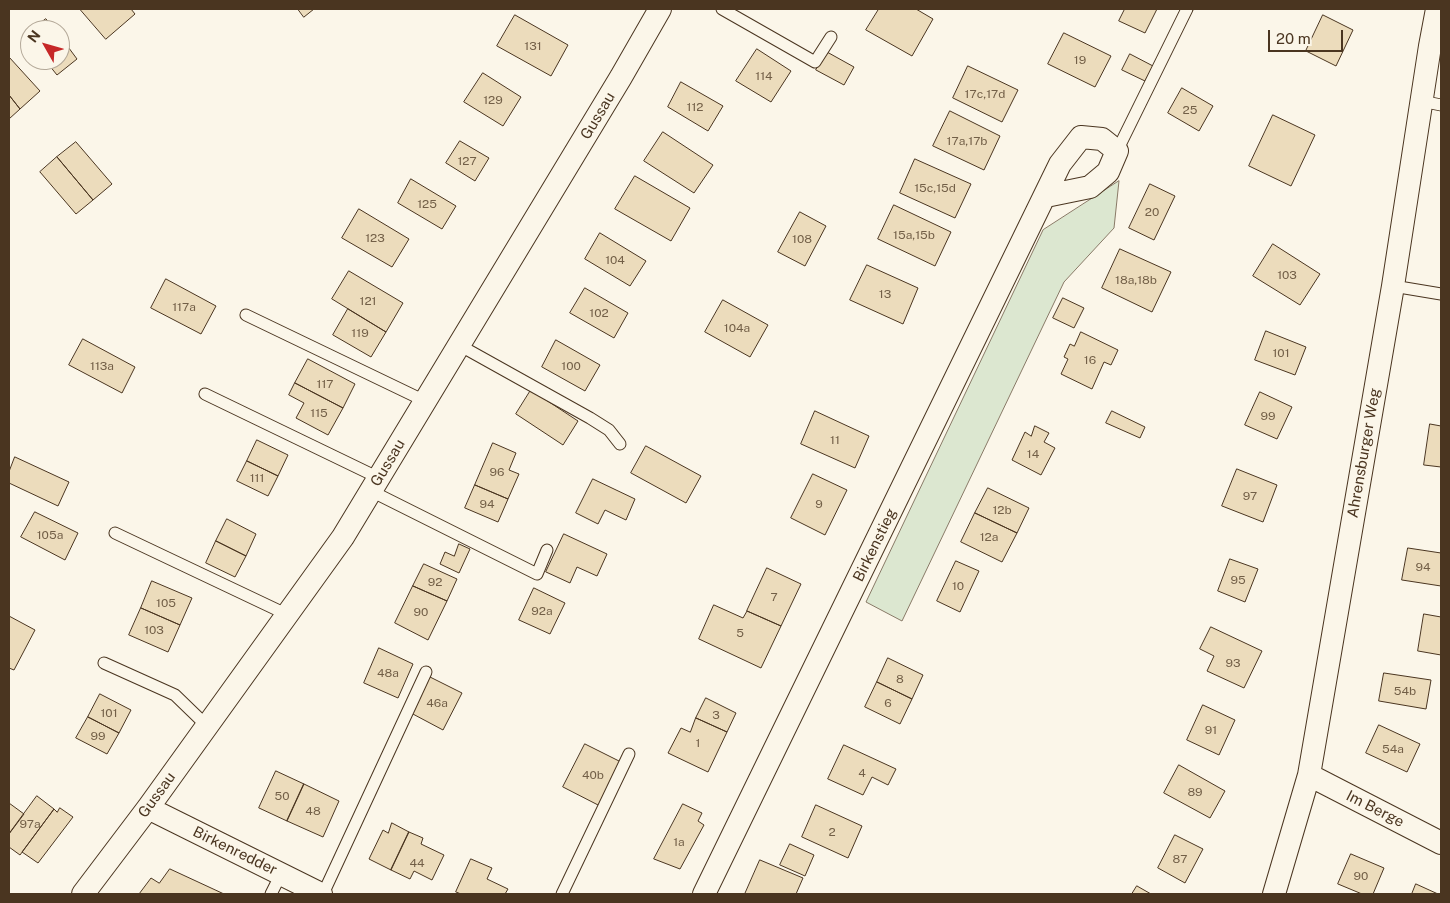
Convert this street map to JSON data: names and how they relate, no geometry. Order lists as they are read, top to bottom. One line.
{"streets":{"street":["Gussau","Ahrensburger Weg","Birkenstieg","Im Berge","Birkenredder"]},"crossings":[["Gussau","Birkenredder"],["Ahrensburger Weg","Im Berge"]],"house_numbers":["131","19","114","17c,17d","129","112","25","17a,17b","127","15c,15d","125","20","15a,15b","123","108","104","103","18a,18b","13","121","117a","102","104a","119","101","16","113a","100","117","115","99","11","14","96","111","97","94","9","12b","105a","12a","94","95","92","10","7","105","92a","90","103","5","93","48a","8","54b","46a","6","101","3","91","99","1","54a","4","40b","89","50","48","97a","2","1a","87","44","90"],"scale_bar":"20 m","north":"top left"}
